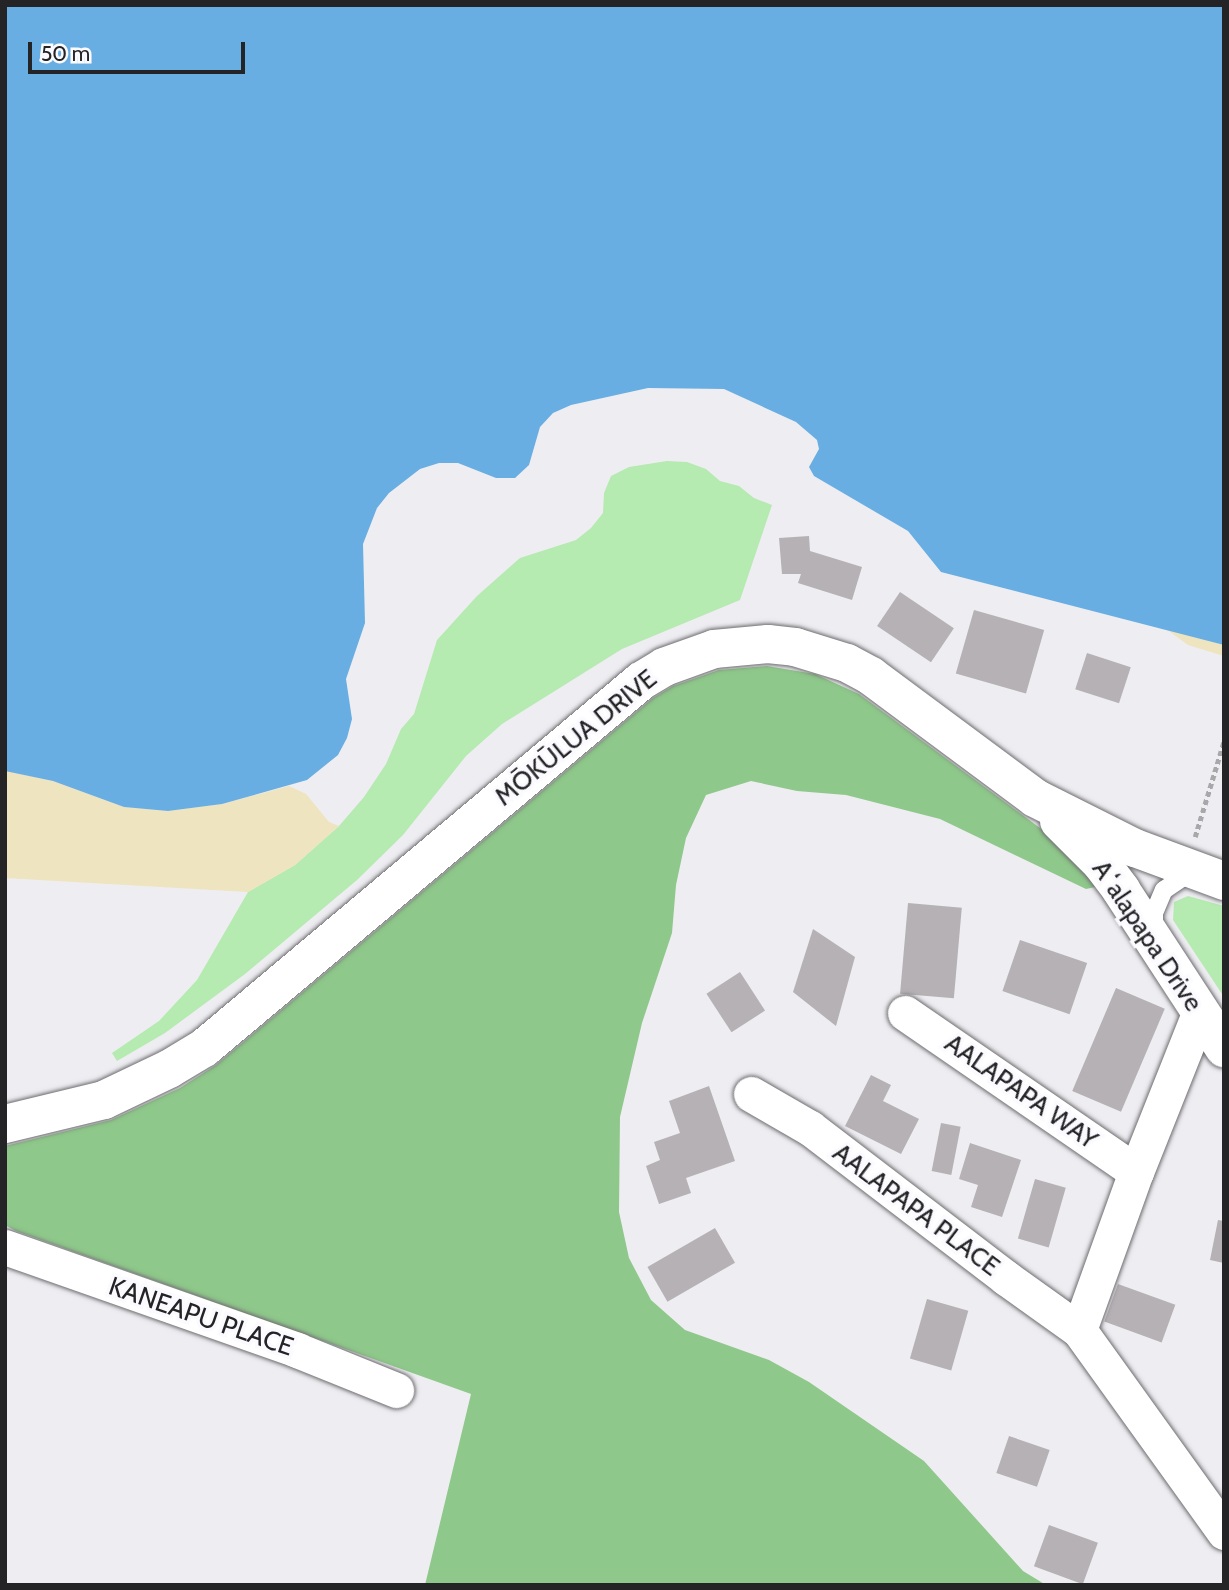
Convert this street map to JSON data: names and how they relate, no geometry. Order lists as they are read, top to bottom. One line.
{"streets":{"street":["MŌKŪLUA DRIVE","Aʻalapapa Drive","AALAPAPA WAY","AALAPAPA PLACE","KANEAPU PLACE"]},"crossings":[["MŌKŪLUA DRIVE","Aʻalapapa Drive"]],"scale_bar":"50 m"}
